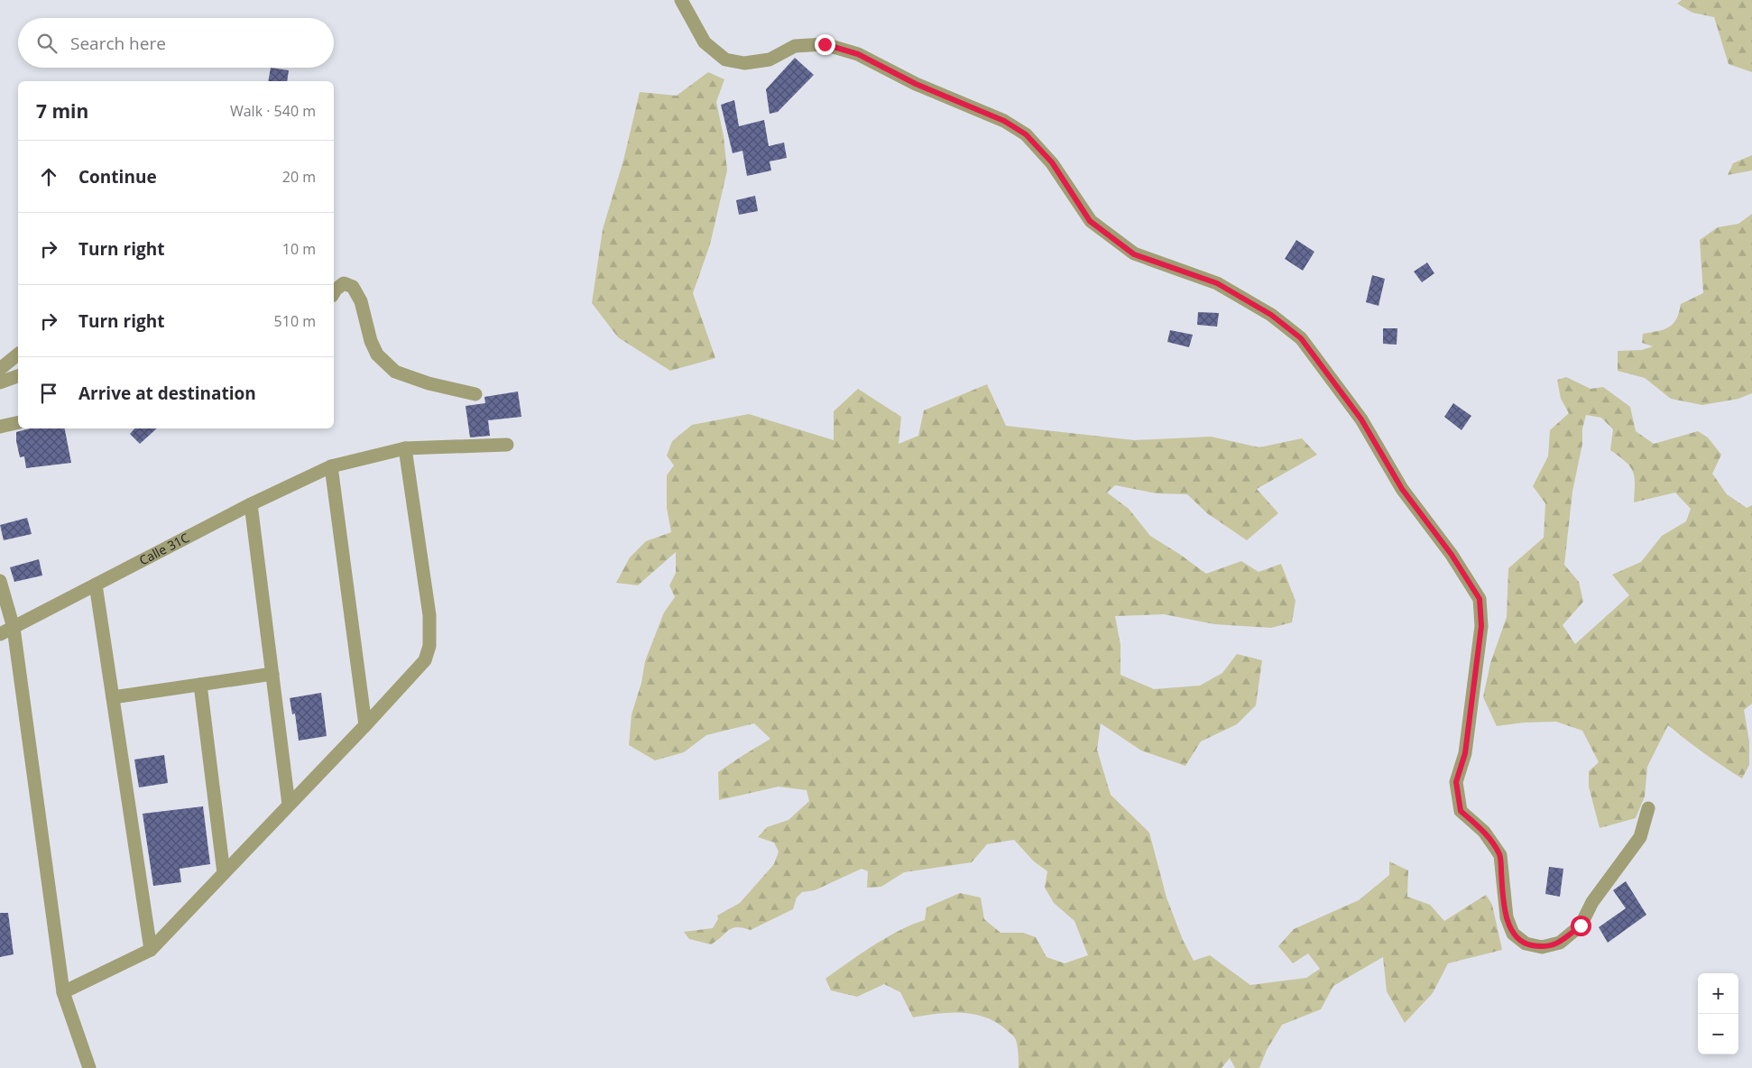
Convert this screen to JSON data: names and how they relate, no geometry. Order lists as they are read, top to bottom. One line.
{"streets":{"street":["Calle 31C"]},"page":{"search":"Search here","heading":["7 min","Walk · 540 m"],"list":[["Continue","20 m"],["Turn right","10 m"],["Turn right","510 m"],"Arrive at destination"],"map_buttons":["+","−"]}}
